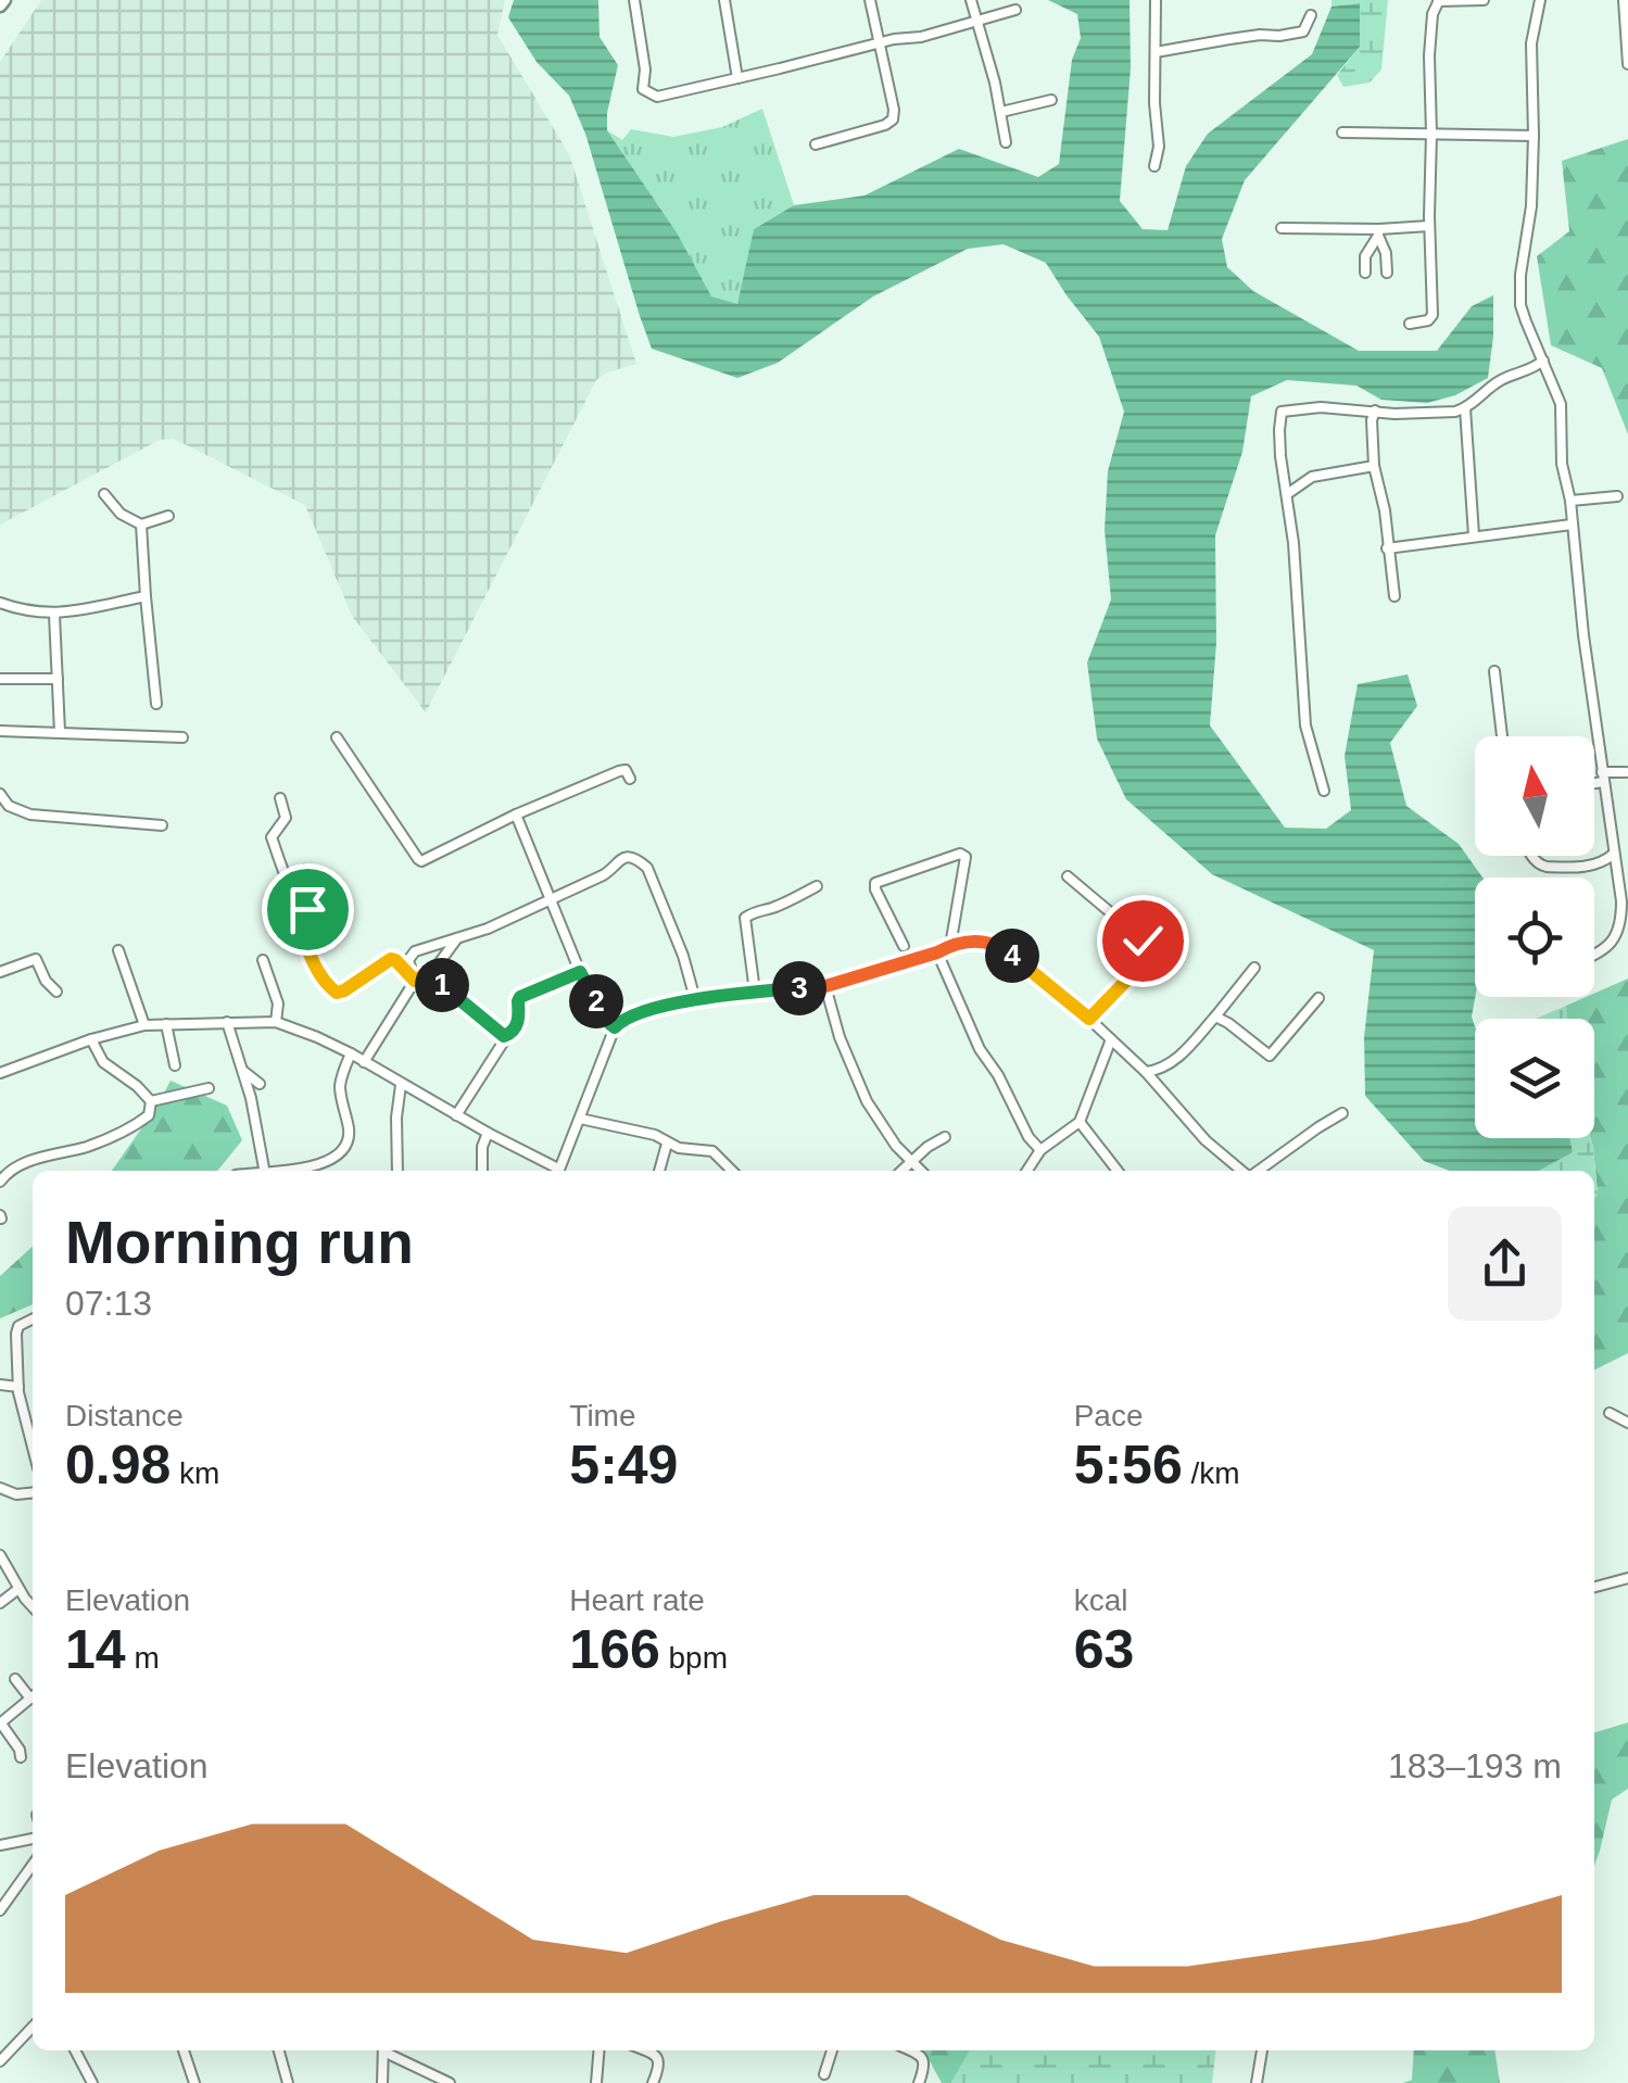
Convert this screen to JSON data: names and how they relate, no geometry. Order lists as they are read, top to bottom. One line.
{"north":"top","page":{"pins":["4","1","3","2"],"heading":["Morning run","07:13"],"stats":[["Distance","0.98 km"],["Time","5:49"],["Pace","5:56 /km"],["Elevation","14 m"],["Heart rate","166 bpm"],["kcal","63"]],"chart":["Elevation","183–193 m"]}}
